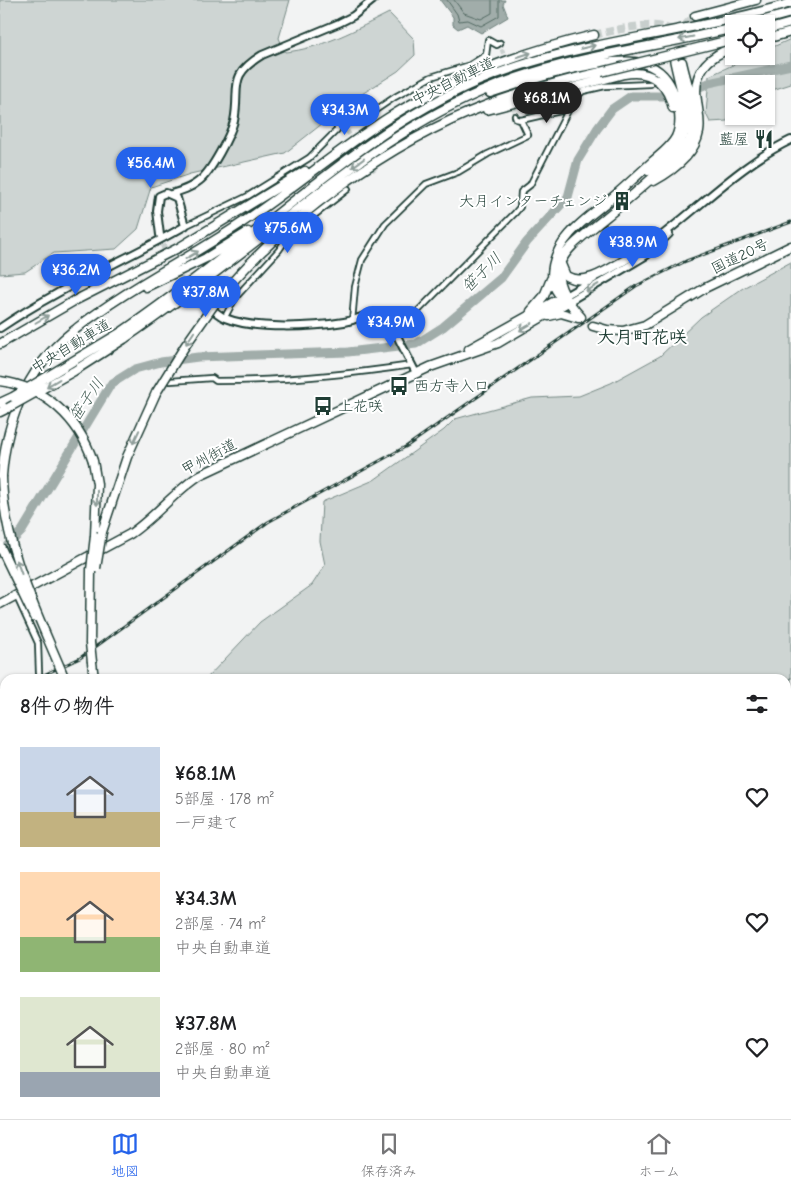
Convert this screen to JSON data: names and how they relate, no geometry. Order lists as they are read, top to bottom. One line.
{"streets":{"highway":["中央自動車道","国道20号","甲州街道"]},"districts":["大月町花咲"],"water":["笹子川"],"places":{"restaurant":["藍屋"],"building":["大月インターチェンジ"],"bus stop":["西方寺入口","上花咲"]},"page":{"price":["¥68.1M","¥34.3M","¥56.4M","¥75.6M","¥38.9M","¥36.2M","¥37.8M","¥34.9M"],"heading":"8件の物件","list":[{"name":"¥68.1M","note":"5部屋 · 178 m² · 一戸建て"},{"name":"¥34.3M","note":"2部屋 · 74 m² · 中央自動車道"},{"name":"¥37.8M","note":"2部屋 · 80 m² · 中央自動車道"}],"tabs":["地図","保存済み","ホーム"]}}
